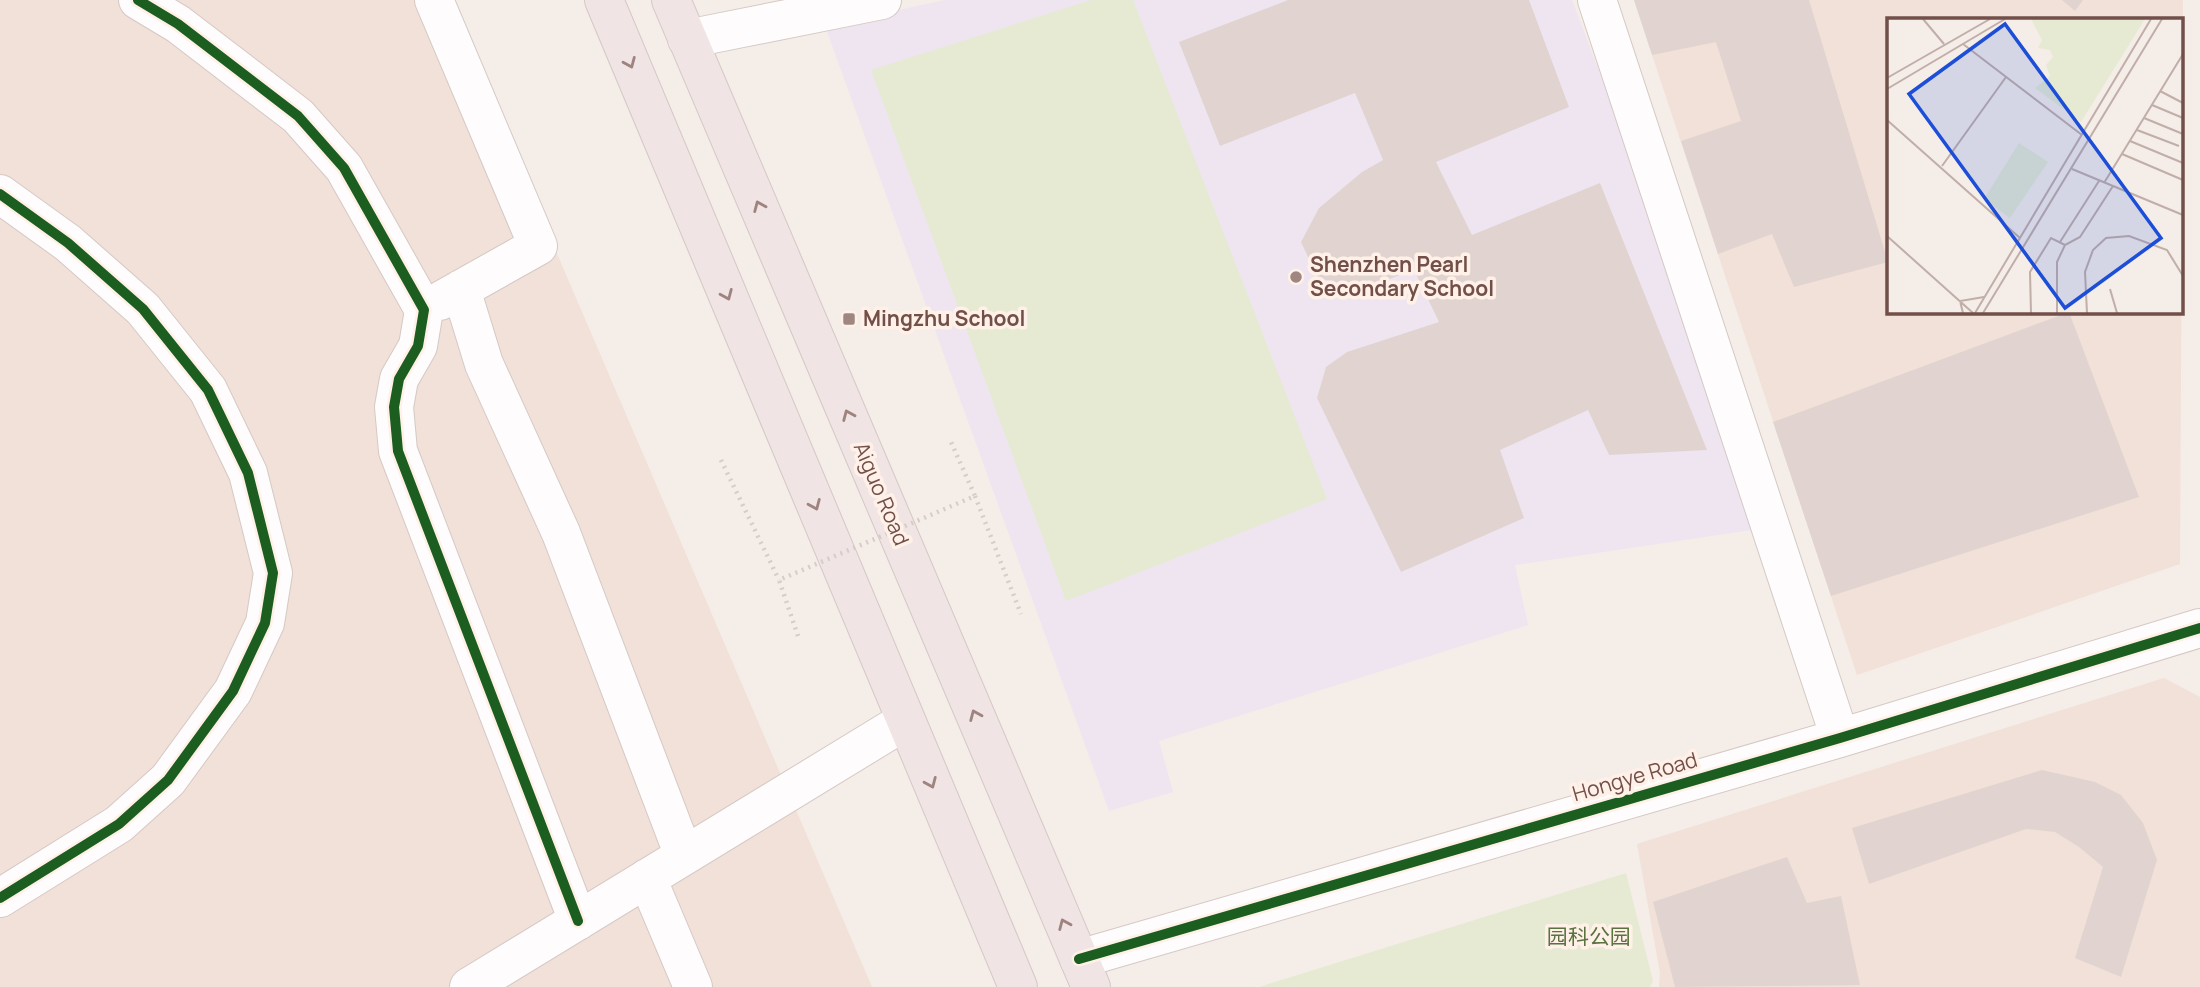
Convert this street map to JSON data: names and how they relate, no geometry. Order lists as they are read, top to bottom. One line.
{"streets":{"highway":["Aiguo Road"],"street":["Hongye Road"]},"crossings":[["Aiguo Road","Hongye Road"]],"parks":["园科公园"],"places":{"other":["Shenzhen Pearl Secondary School"],"transit":["Mingzhu School"]}}
